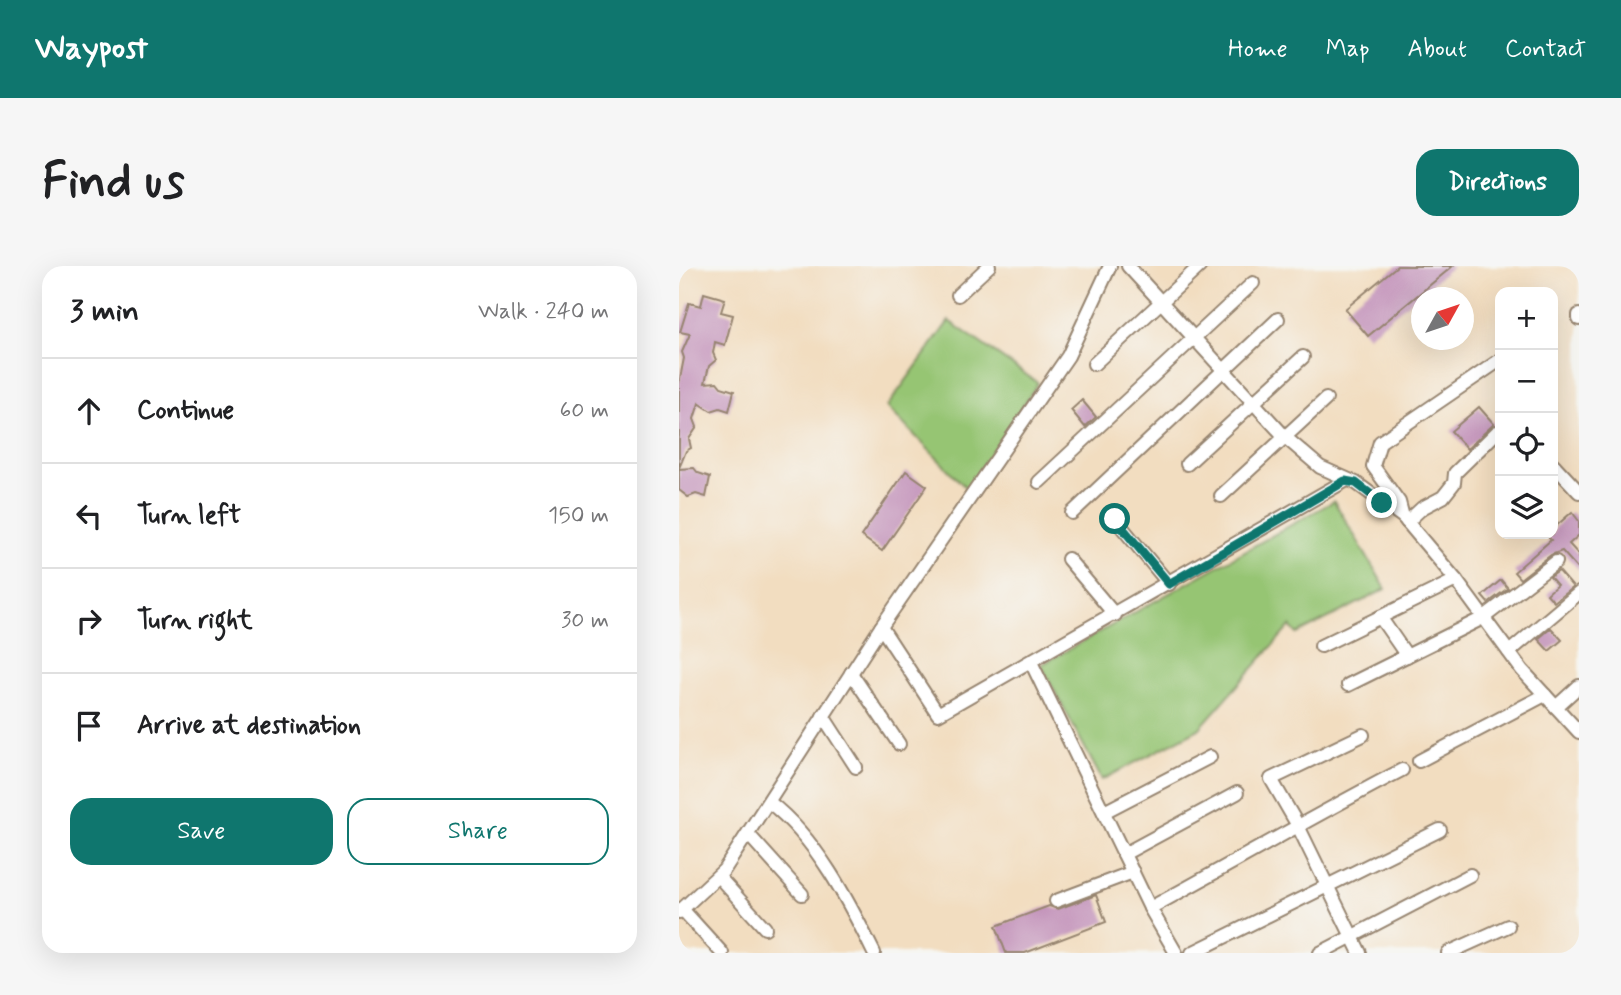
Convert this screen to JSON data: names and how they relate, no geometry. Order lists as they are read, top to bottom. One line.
{"north":"top right","page":{"header":"Waypost","nav":["Home","Map","About","Contact"],"buttons":["Directions",["Save","Share"]],"title":"Find us","heading":["3 min","Walk · 240 m"],"map_buttons":["+","−"],"list":[["Continue","60 m"],["Turn left","150 m"],["Turn right","30 m"],"Arrive at destination"]}}
